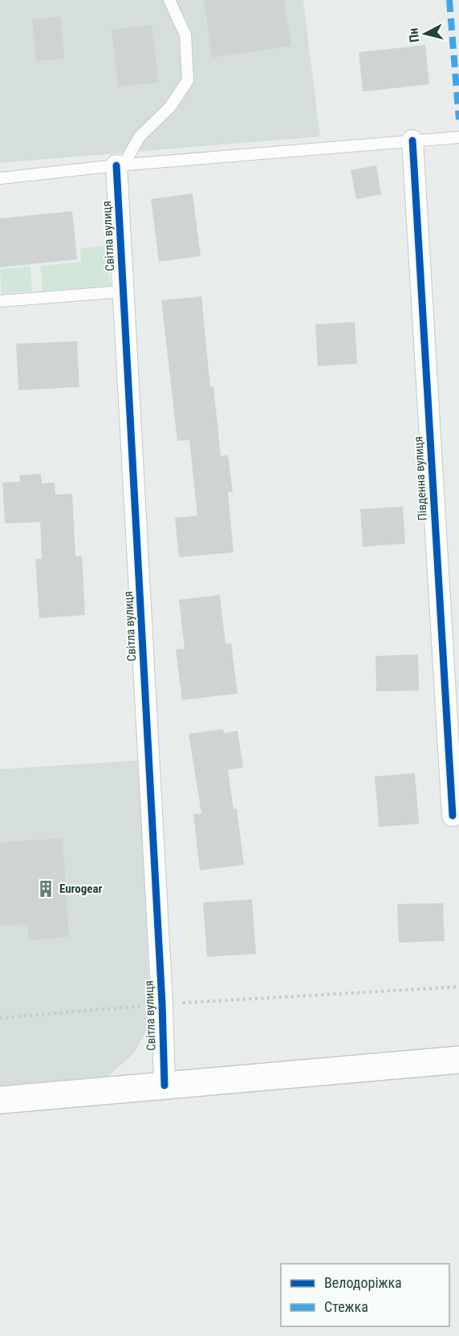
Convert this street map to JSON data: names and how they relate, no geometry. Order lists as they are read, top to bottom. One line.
{"streets":{"street":["Світла вулиця","Південна вулиця"]},"places":{"building":["Eurogear"]},"legend":["Велодоріжка","Стежка"],"north":"left"}
